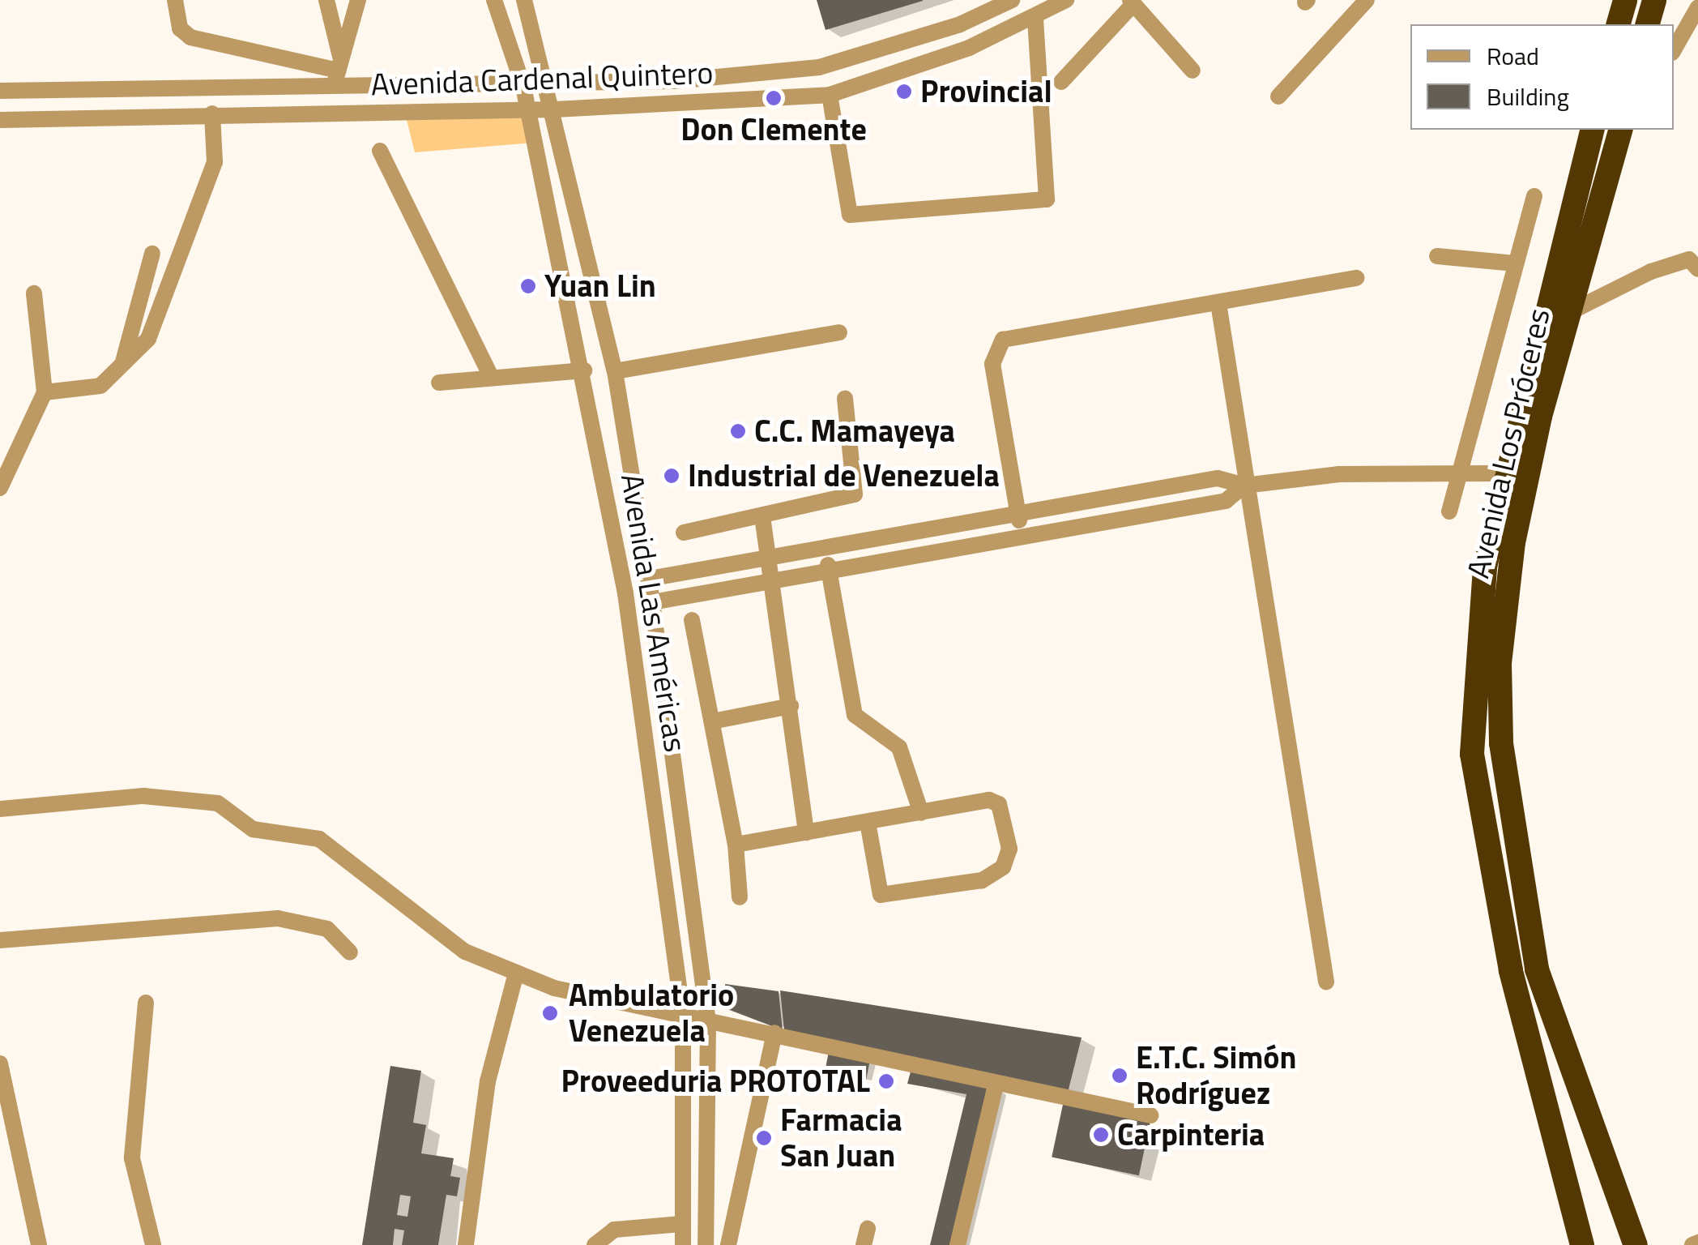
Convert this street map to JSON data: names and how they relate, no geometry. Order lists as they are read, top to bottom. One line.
{"streets":{"highway":["Avenida Los Próceres"],"street":["Avenida Cardenal Quintero","Avenida Las Américas"]},"crossings":[["Avenida Cardenal Quintero","Avenida Las Américas"]],"places":["Provincial","Don Clemente","Yuan Lin","C.C. Mamayeya","Industrial de Venezuela","Ambulatorio Venezuela","E.T.C. Simón Rodríguez","Proveeduria PROTOTAL","Carpinteria","Farmacia San Juan"],"legend":["Road","Building"]}
